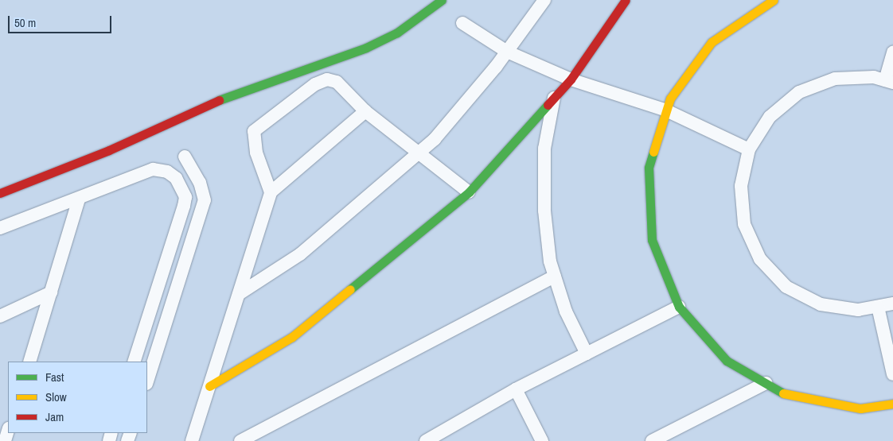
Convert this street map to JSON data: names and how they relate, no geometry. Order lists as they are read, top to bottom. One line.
{"legend":["Fast","Slow","Jam"],"scale_bar":"50 m"}
